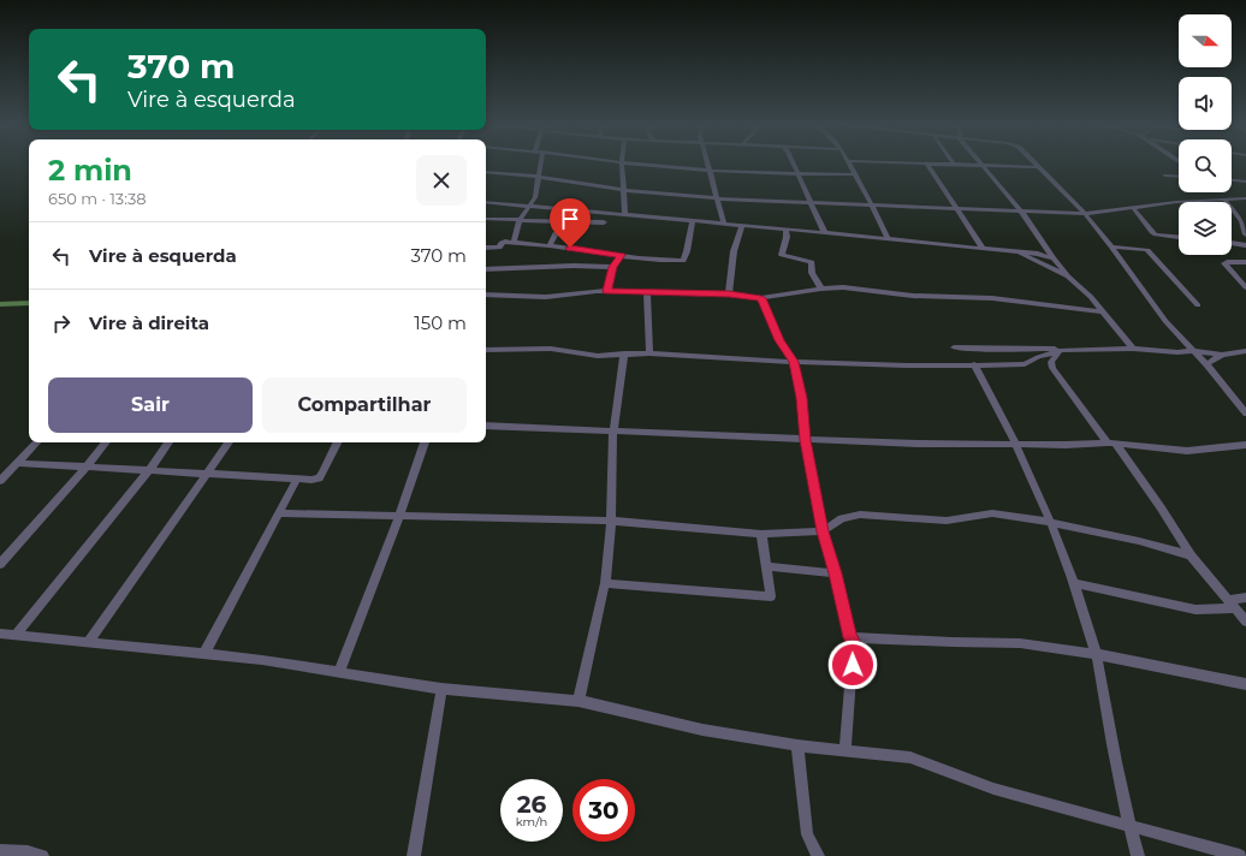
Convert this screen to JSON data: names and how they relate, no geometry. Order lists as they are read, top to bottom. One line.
{"north":"right","page":{"turn":["370 m","Vire à esquerda"],"heading":["2 min","650 m · 13:38"],"list":[{"name":"Vire à esquerda","value":"370 m"},{"name":"Vire à direita","value":"150 m"}],"buttons":["Sair","Compartilhar"],"speed":"26 km/h","limit":"30"}}
